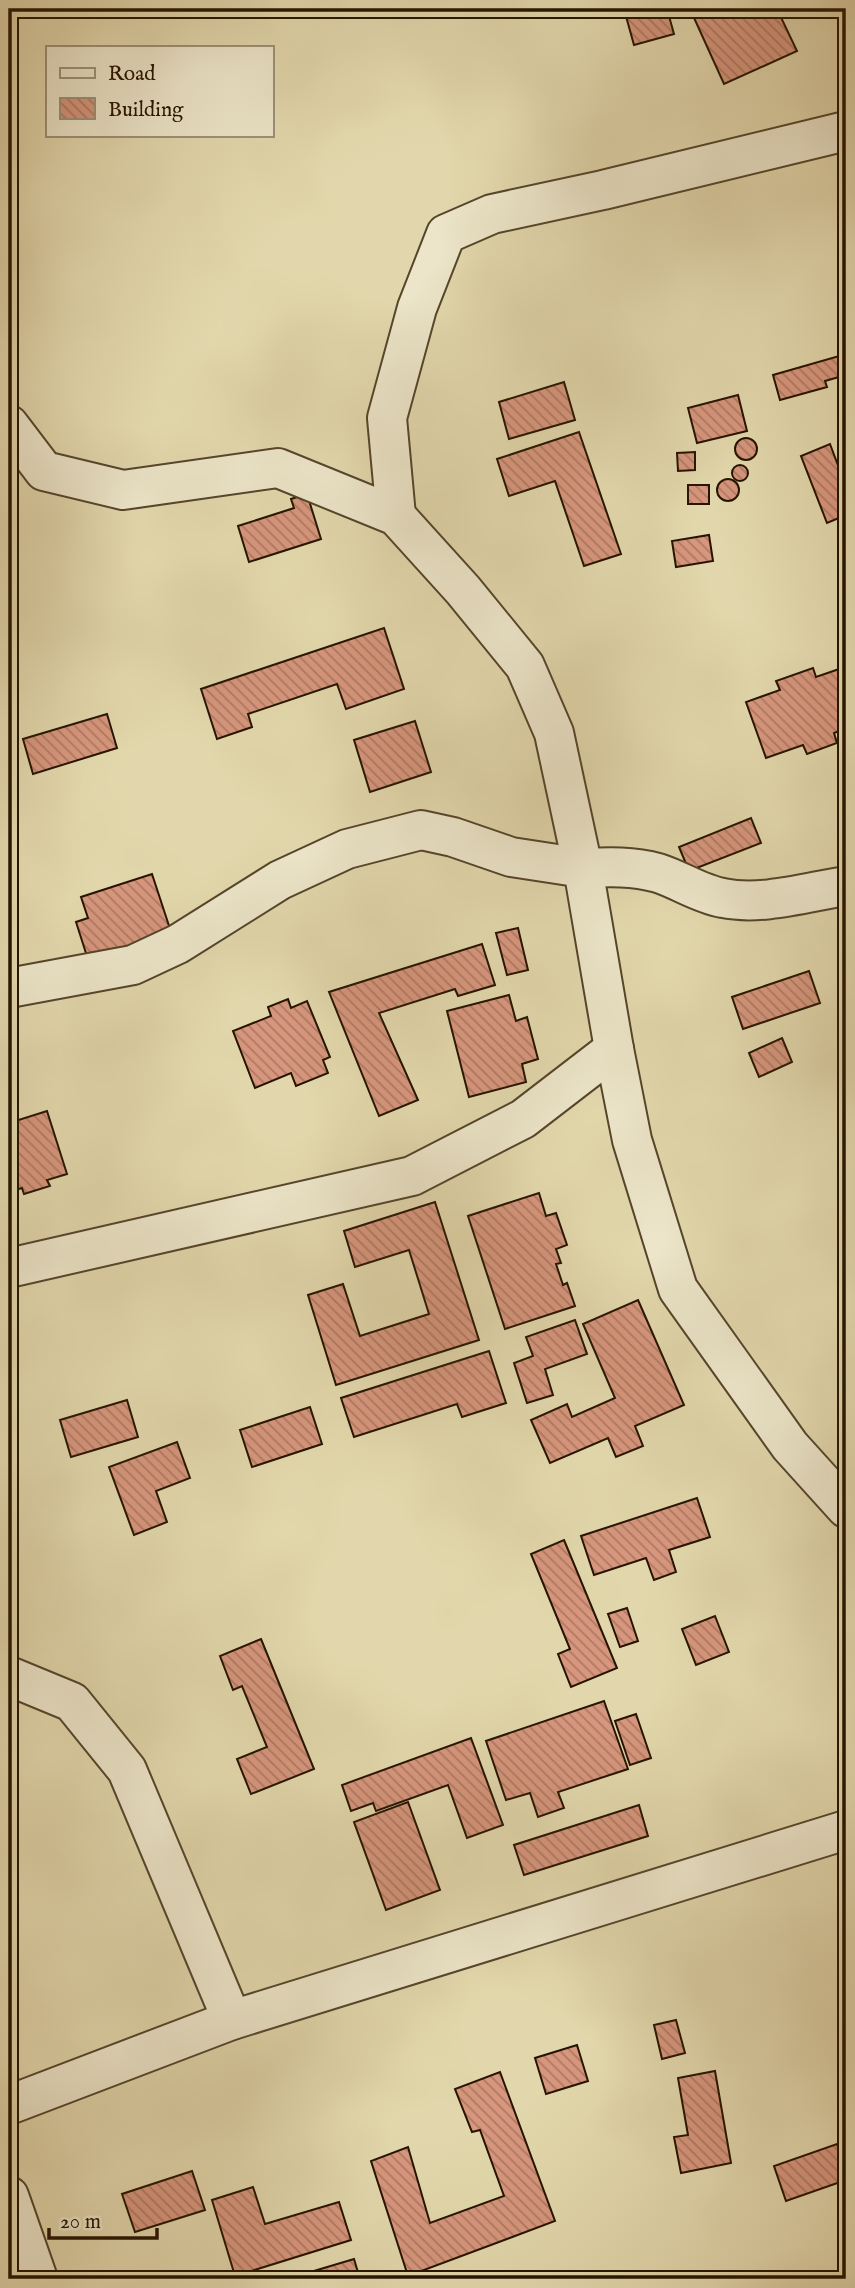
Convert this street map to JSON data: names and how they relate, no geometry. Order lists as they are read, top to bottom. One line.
{"legend":["Road","Building"],"scale_bar":"20 m"}
